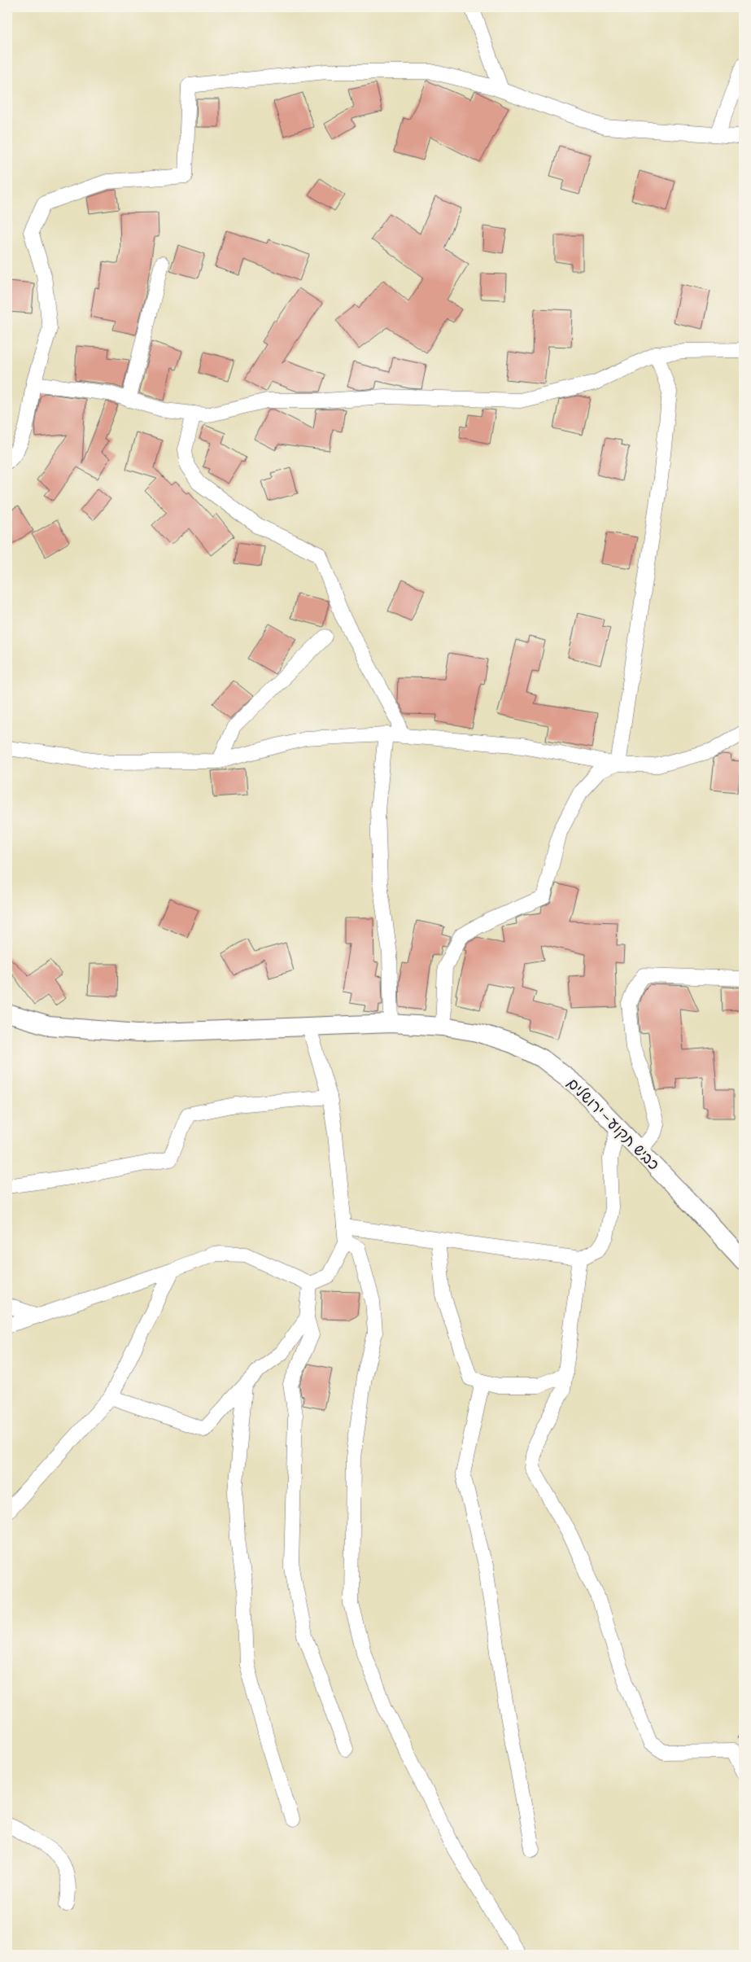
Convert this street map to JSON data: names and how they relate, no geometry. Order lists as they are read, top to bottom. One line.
{"streets":{"main road":["כביש תקוע–ירושלים"]}}
